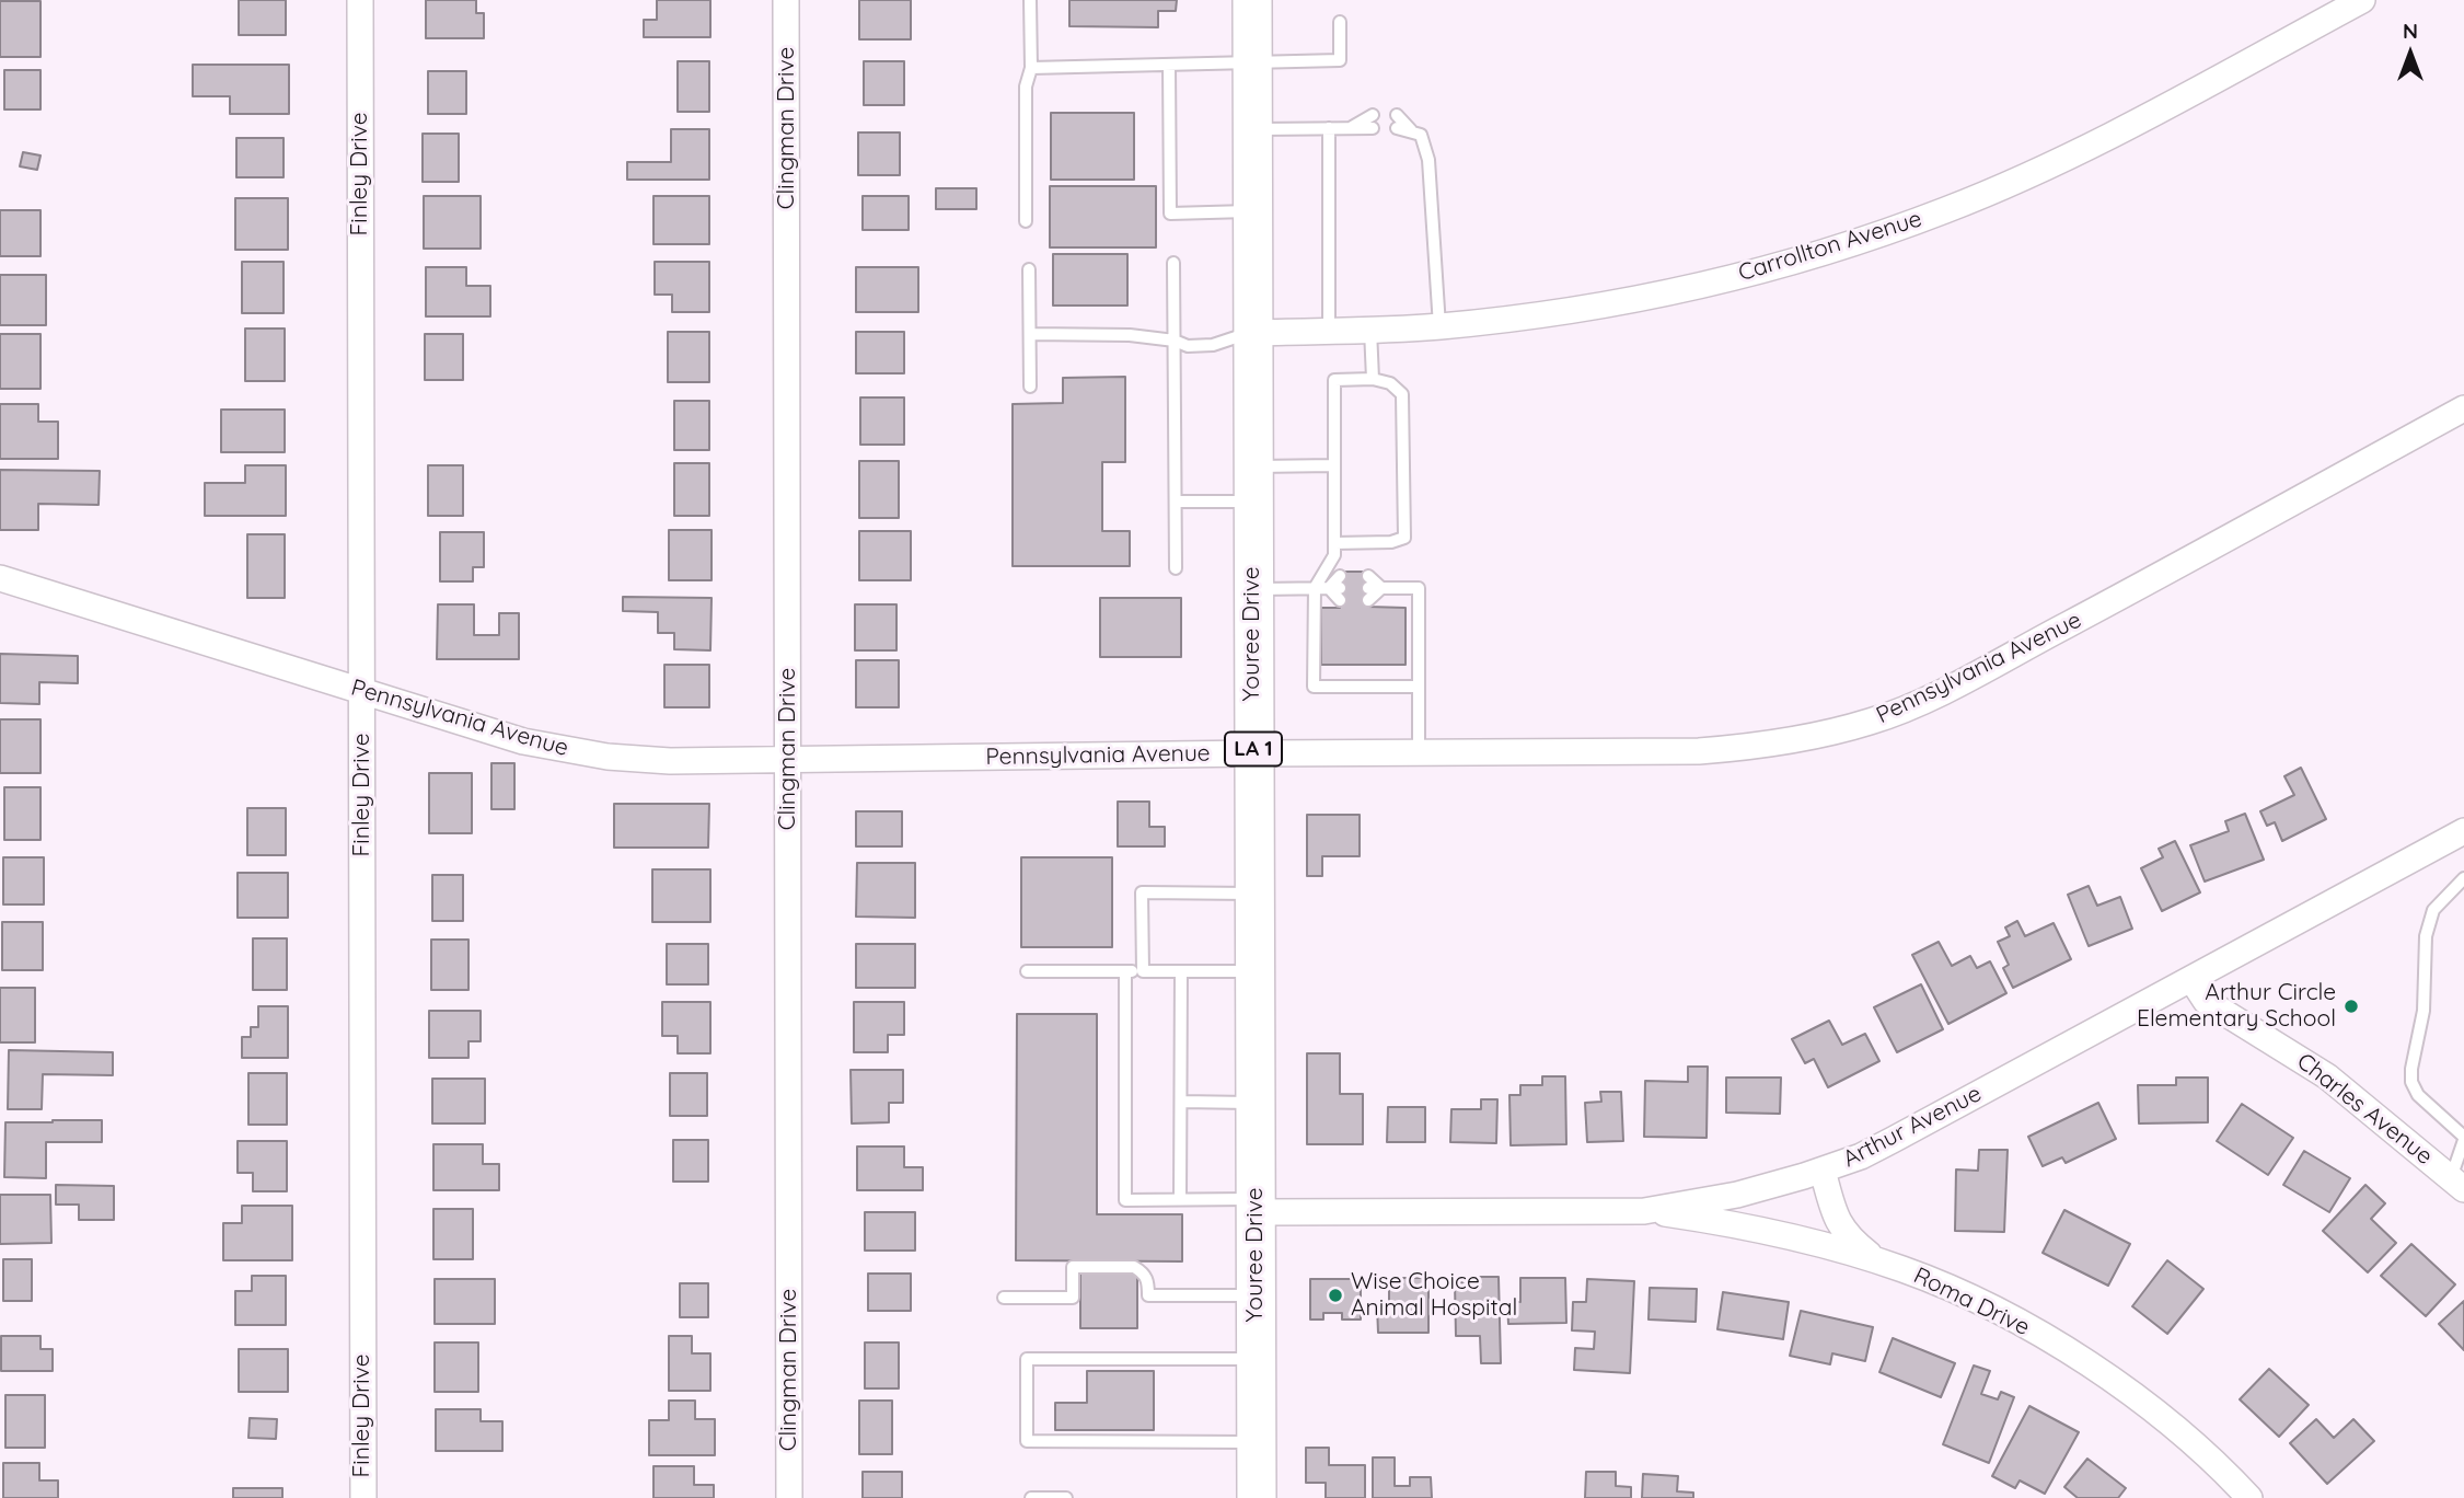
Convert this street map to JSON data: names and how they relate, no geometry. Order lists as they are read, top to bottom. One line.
{"streets":{"main road":["Youree Drive","LA 1"],"street":["Clingman Drive","Finley Drive","Carrollton Avenue","Pennsylvania Avenue","Charles Avenue","Arthur Avenue","Roma Drive"]},"crossings":[["Clingman Drive","Pennsylvania Avenue"],["Finley Drive","Pennsylvania Avenue"],["Carrollton Avenue","Youree Drive"],["Youree Drive","Pennsylvania Avenue"],["Youree Drive","Arthur Avenue"],["Charles Avenue","Arthur Avenue"],["Arthur Avenue","Roma Drive"]],"places":["Arthur Circle Elementary School","Wise Choice Animal Hospital"],"north":"top"}
